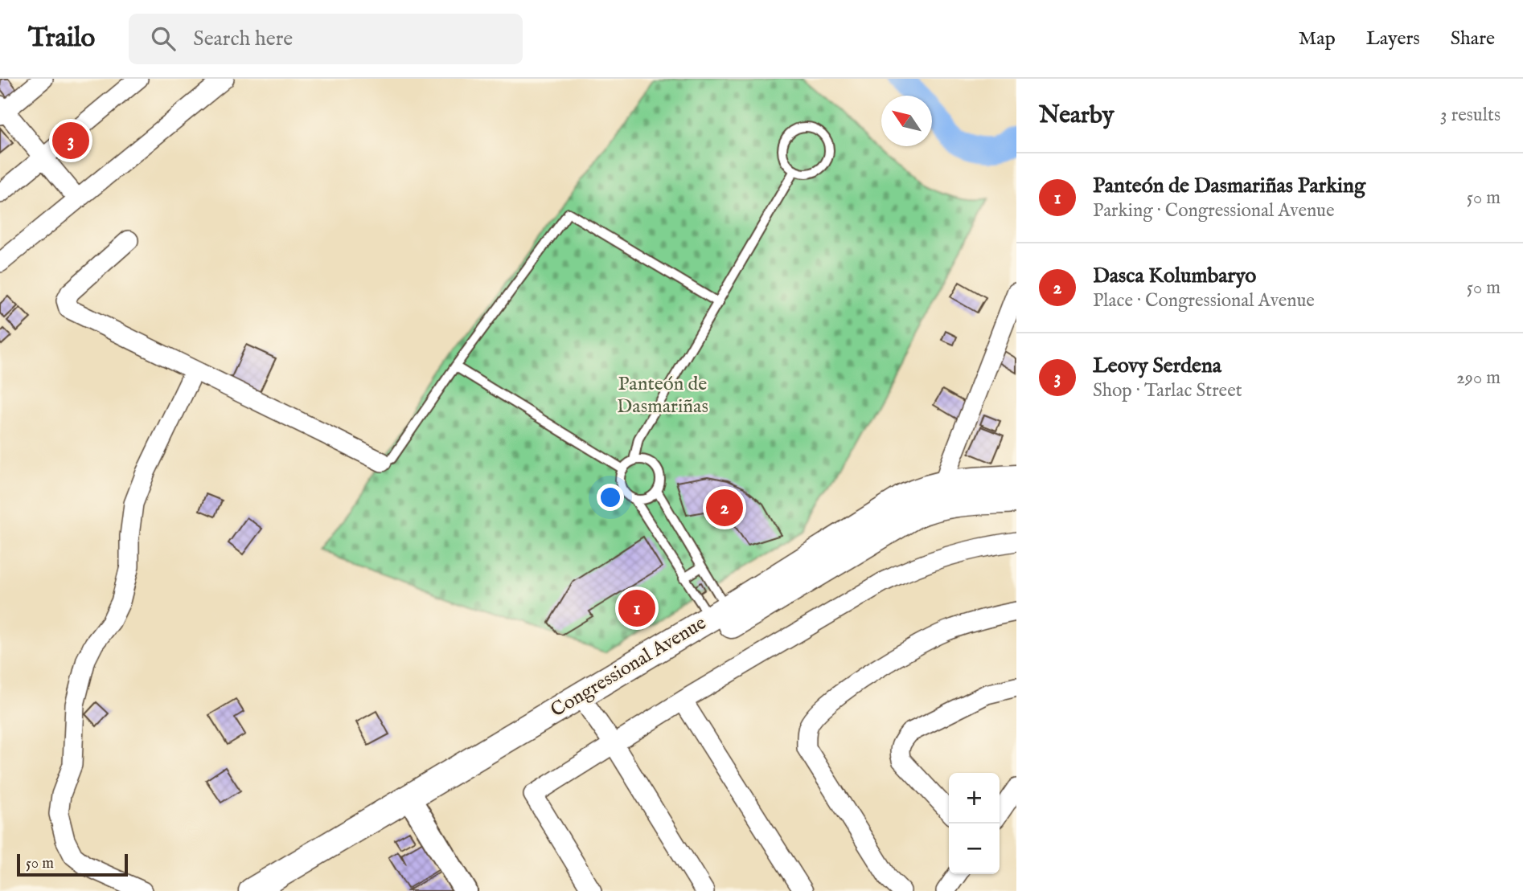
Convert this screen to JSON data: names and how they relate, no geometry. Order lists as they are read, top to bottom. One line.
{"streets":{"main road":["Congressional Avenue"]},"parks":["Panteón de Dasmariñas"],"scale_bar":"50 m","north":"top left","page":{"header":"Trailo","search":"Search here","nav":["Map","Layers","Share"],"heading":["Nearby","3 results"],"pins":["3","2","1"],"list":[{"mark":"1","name":"Panteón de Dasmariñas Parking","note":"Parking · Congressional Avenue","value":"50 m"},{"mark":"2","name":"Dasca Kolumbaryo","note":"Place · Congressional Avenue","value":"50 m"},{"mark":"3","name":"Leovy Serdena","note":"Shop · Tarlac Street","value":"290 m"}],"map_buttons":["+","−"],"scale":"50 m"}}
